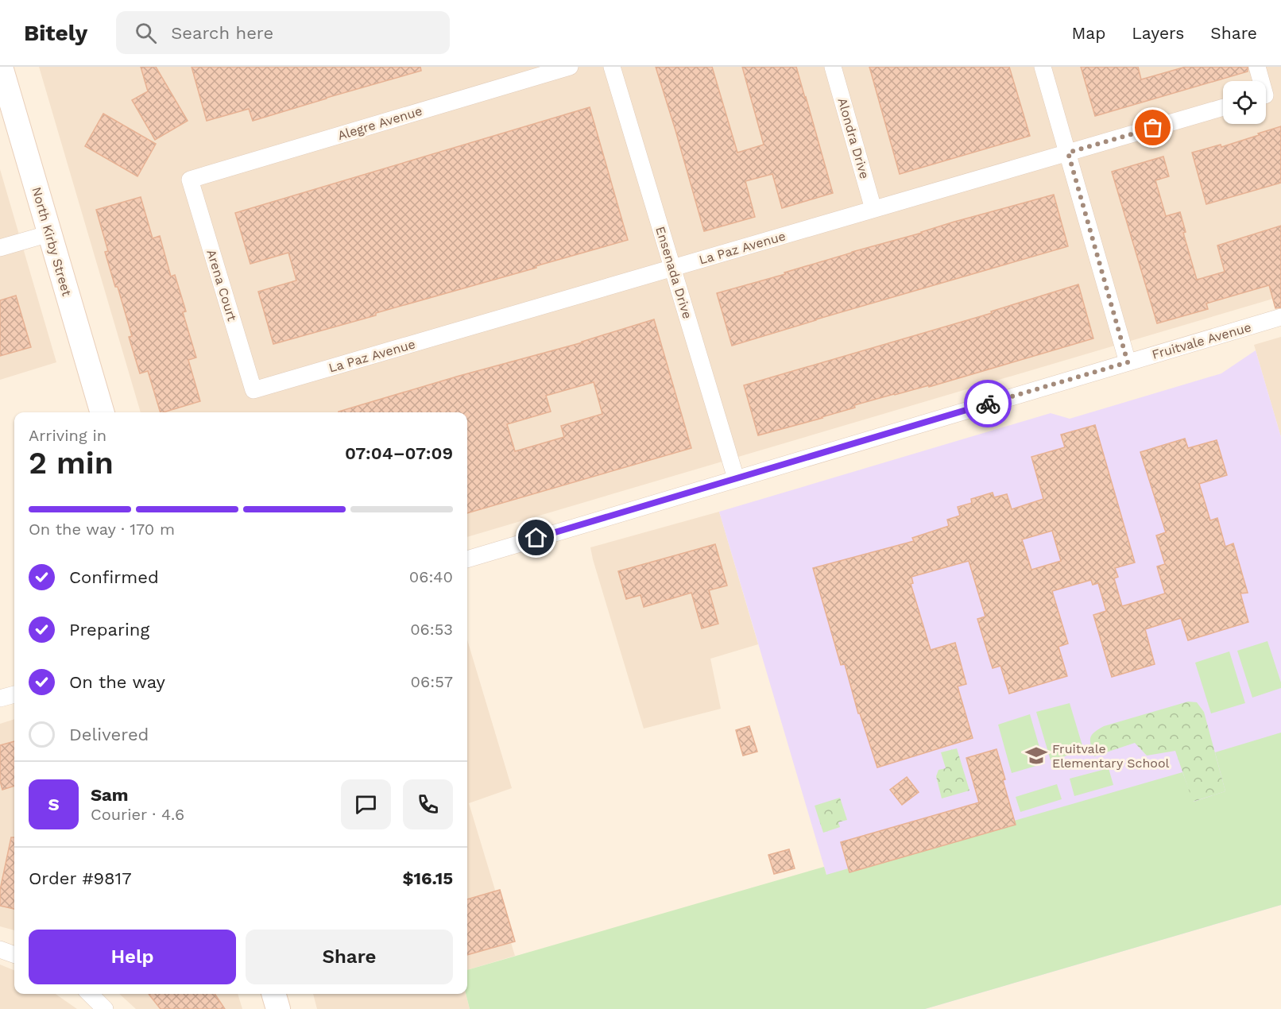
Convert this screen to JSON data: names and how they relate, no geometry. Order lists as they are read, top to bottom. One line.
{"streets":{"street":["Alegre Avenue","Alondra Drive","North Kirby Street","La Paz Avenue","Ensenada Drive","Arena Court","Fruitvale Avenue"]},"crossings":[["Alegre Avenue","Arena Court"],["Alondra Drive","La Paz Avenue"],["La Paz Avenue","Ensenada Drive"],["La Paz Avenue","Arena Court"],["Ensenada Drive","Fruitvale Avenue"]],"places":{"school or university":["Fruitvale Elementary School"]},"page":{"header":"Bitely","search":"Search here","nav":["Map","Layers","Share"],"heading":["2 min","Arriving in","07:04–07:09"],"panel":["Sam","Courier · 4.6","Order #9817","$16.15"],"bar":"On the way · 170 m","list":[["Confirmed","06:40"],["Preparing","06:53"],["On the way","06:57"],"Delivered"],"round":"S","buttons":["Help","Share"]}}
